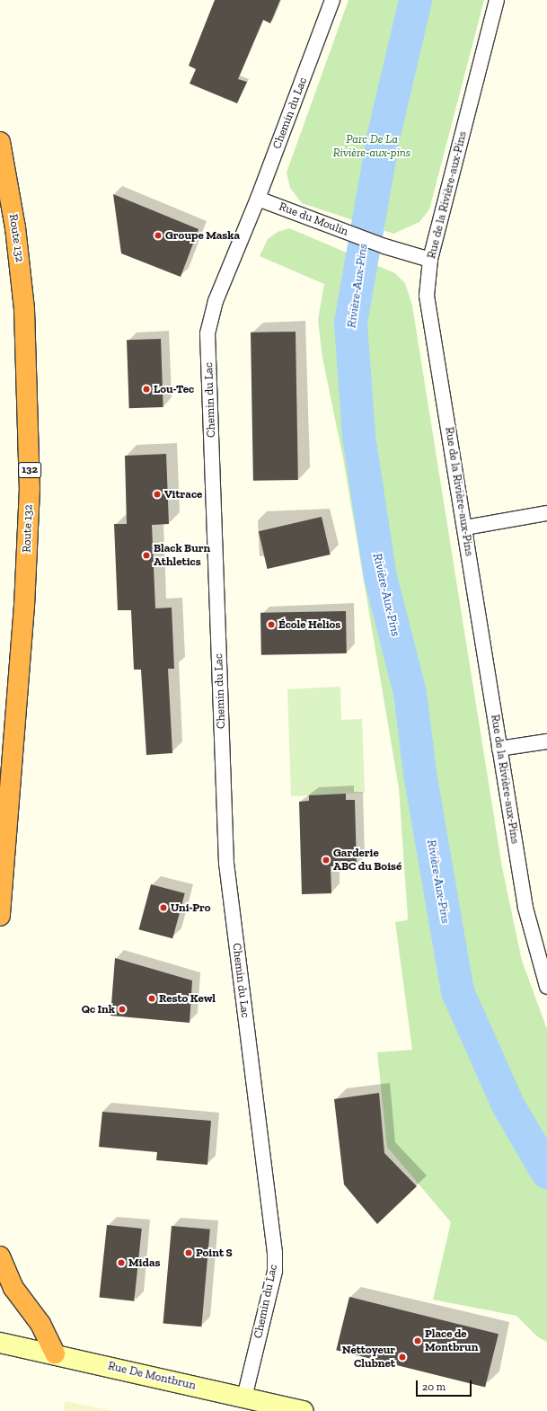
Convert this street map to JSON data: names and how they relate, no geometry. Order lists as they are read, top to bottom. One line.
{"streets":{"highway":["Route 132","132"],"street":["Chemin du Lac","Rue de la Rivière-aux-Pins","Rue du Moulin","Rue De Montbrun"]},"crossings":[["Chemin du Lac","Rue du Moulin"],["Chemin du Lac","Rue De Montbrun"],["Rue de la Rivière-aux-Pins","Rue du Moulin"]],"water":["Rivière-Aux-Pins"],"parks":["Parc De La Rivière-aux-pins"],"places":["Groupe Maska","Lou-Tec","Vitrace","Black Burn Athletics","École Helios","Garderie ABC du Boisé","Uni-Pro","Resto Kewl","Qc Ink","Point S","Midas","Place de Montbrun","Nettoyeur Clubnet"],"scale_bar":"20 m"}
